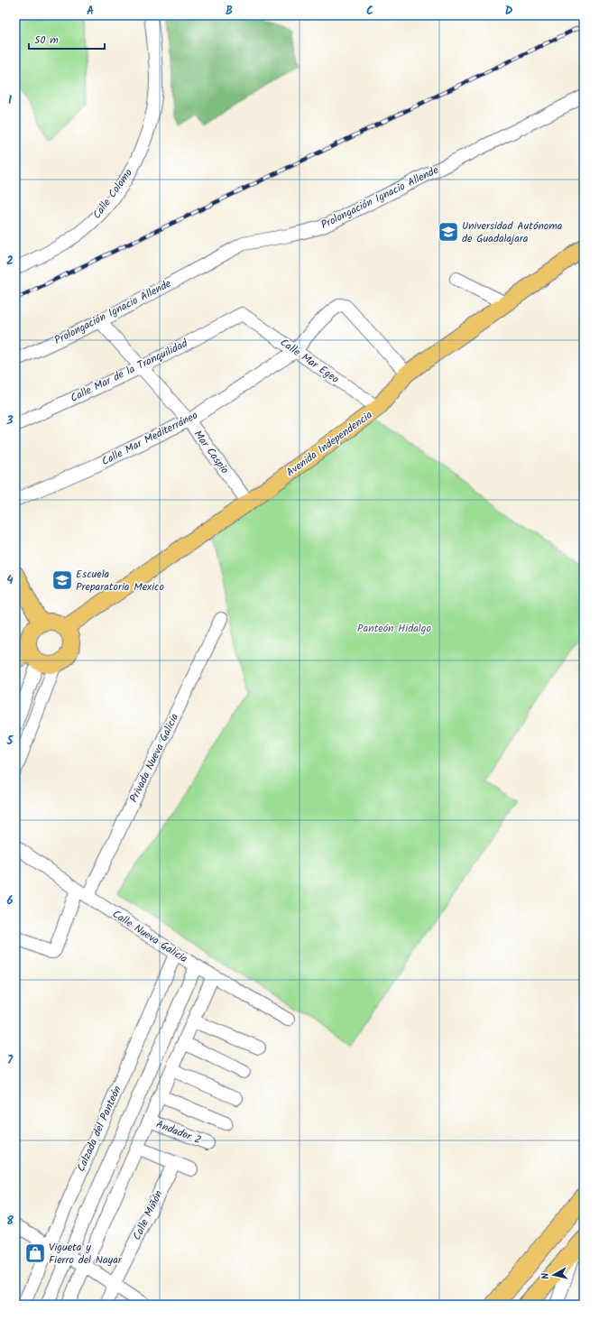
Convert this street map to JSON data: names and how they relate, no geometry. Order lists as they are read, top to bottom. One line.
{"streets":{"main road":["Avenida Independencia"],"street":["Calle Colomo","Prolongación Ignacio Allende","Calle Mar Egeo","Calle Mar de la Tranquilidad","Calle Mar Mediterráneo","Mar Caspio","Privada Nueva Galicia","Calle Nueva Galicia","Calzada del Panteón","Andador 2","Calle Miñón"]},"crossings":[["Prolongación Ignacio Allende","Mar Caspio"],["Calle Mar Egeo","Calle Mar de la Tranquilidad"],["Calle Mar Egeo","Calle Mar Mediterráneo"],["Calle Mar Egeo","Avenida Independencia"],["Calle Mar de la Tranquilidad","Mar Caspio"],["Calle Mar Mediterráneo","Mar Caspio"],["Avenida Independencia","Mar Caspio"],["Privada Nueva Galicia","Calle Nueva Galicia"],["Calle Nueva Galicia","Calzada del Panteón"]],"parks":["Panteón Hidalgo"],"places":{"school or university":["Universidad Autónoma de Guadalajara","Escuela Preparatoria Mexico"],"shop":["Vigueta y Fierro del Nayar"]},"scale_bar":"50 m","north":"left","grid":{"columns":["A","B","C","D"],"rows":["1","2","3","4","5","6","7","8"]}}
